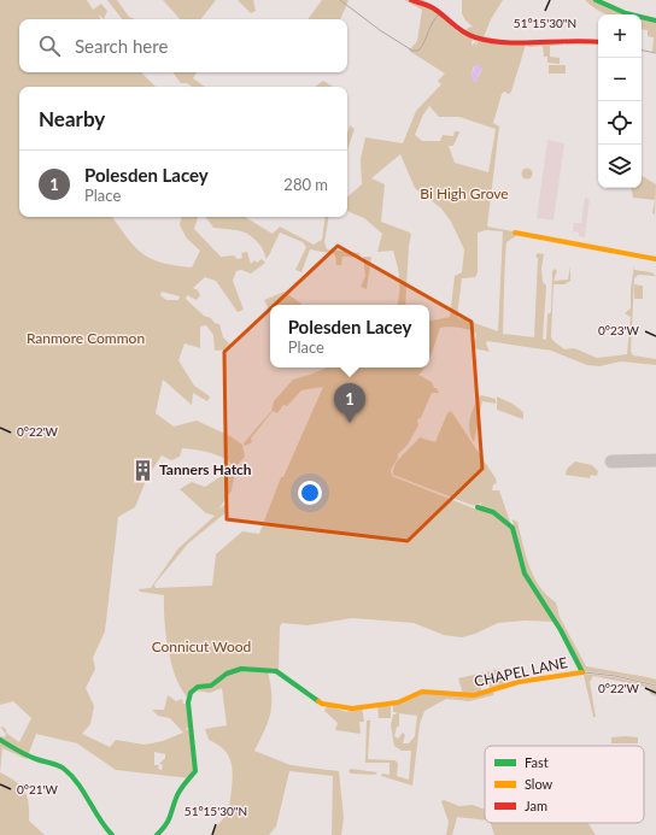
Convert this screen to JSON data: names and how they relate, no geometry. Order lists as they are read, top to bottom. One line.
{"streets":{"street":["CHAPEL LANE"]},"parks":["Bi High Grove","Ranmore Common","Connicut Wood"],"places":{"building":["Tanners Hatch"]},"legend":["Fast","Slow","Jam"],"page":{"map_buttons":["+","−"],"search":"Search here","heading":"Nearby","list":[{"mark":"1","name":"Polesden Lacey","note":"Place","value":"280 m"}],"popup":["Polesden Lacey","Place"],"pins":"1"},"coordinates":["51°15'30\"N","0°23'W","0°22'W","0°21'W"]}
